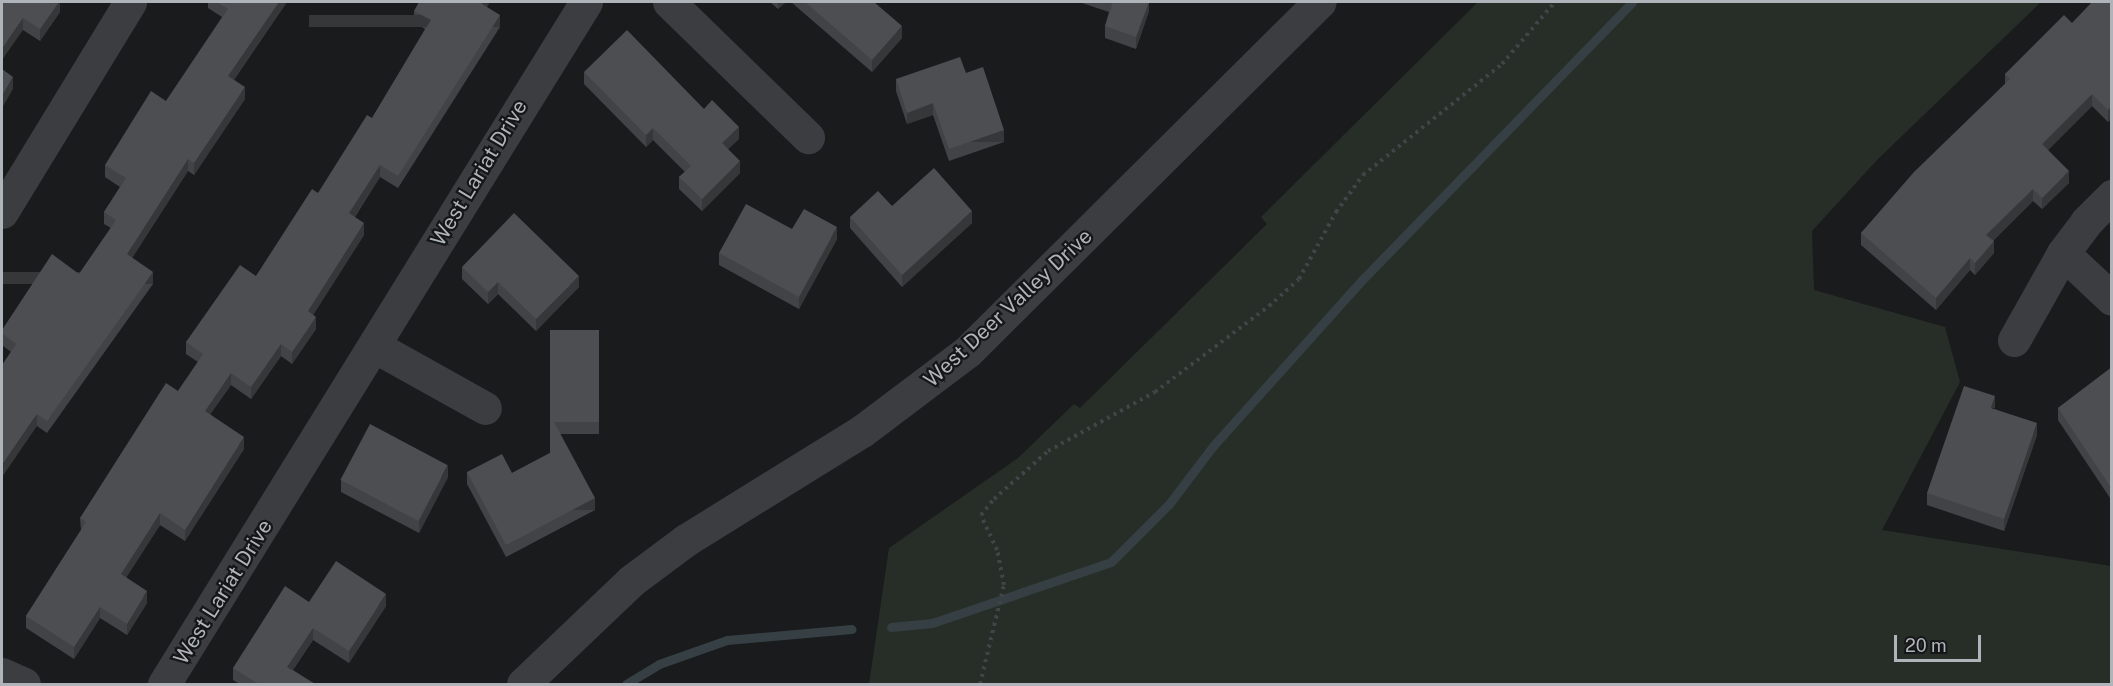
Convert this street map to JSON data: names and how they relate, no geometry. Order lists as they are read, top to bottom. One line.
{"streets":{"street":["West Lariat Drive","West Deer Valley Drive"]},"scale_bar":"20 m"}
